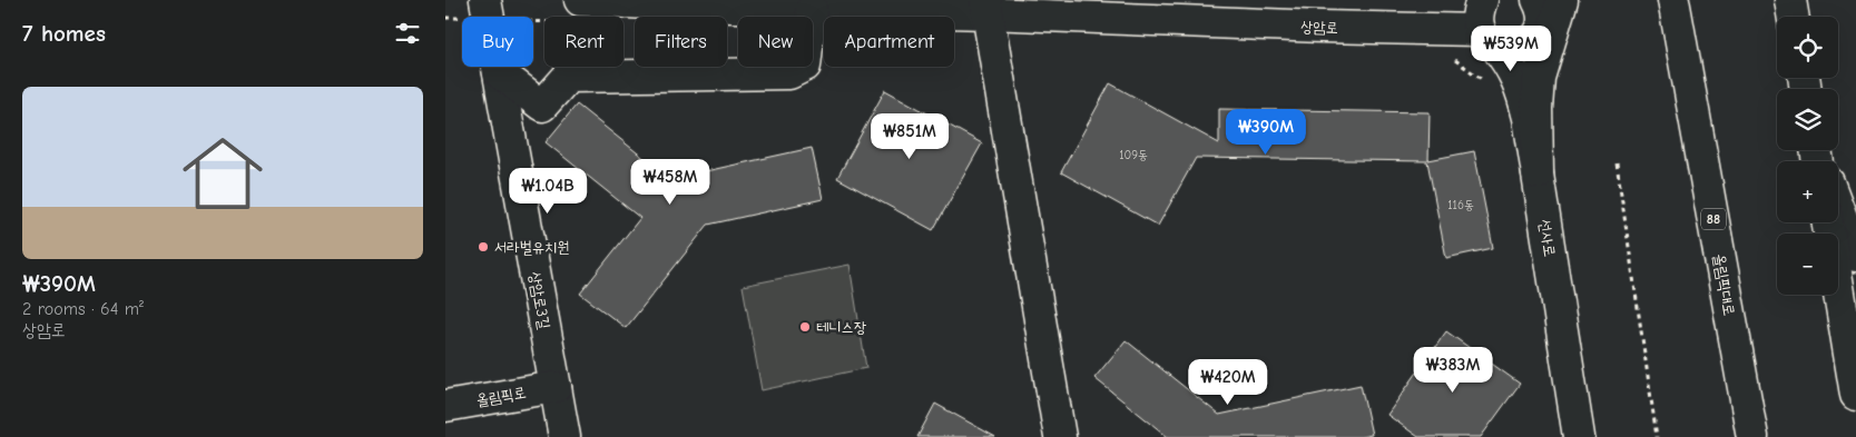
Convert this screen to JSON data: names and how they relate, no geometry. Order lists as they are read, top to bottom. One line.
{"streets":{"main road":["상암로","88","선사로","올림픽대로","상암로3길","올림픽로"]},"crossings":[["상암로","선사로"],["상암로3길","올림픽로"]],"places":["서라벌유치원","테니스장"],"house_numbers":["109동","116동"],"page":{"heading":"7 homes","map_buttons":["+","−"],"chip":["Buy","Rent","Filters","New","Apartment"],"price":["₩539M","₩390M","₩851M","₩458M","₩1.04B","₩383M","₩420M"],"list":[{"name":"₩390M","note":"2 rooms · 64 m² · 상암로"}]}}
